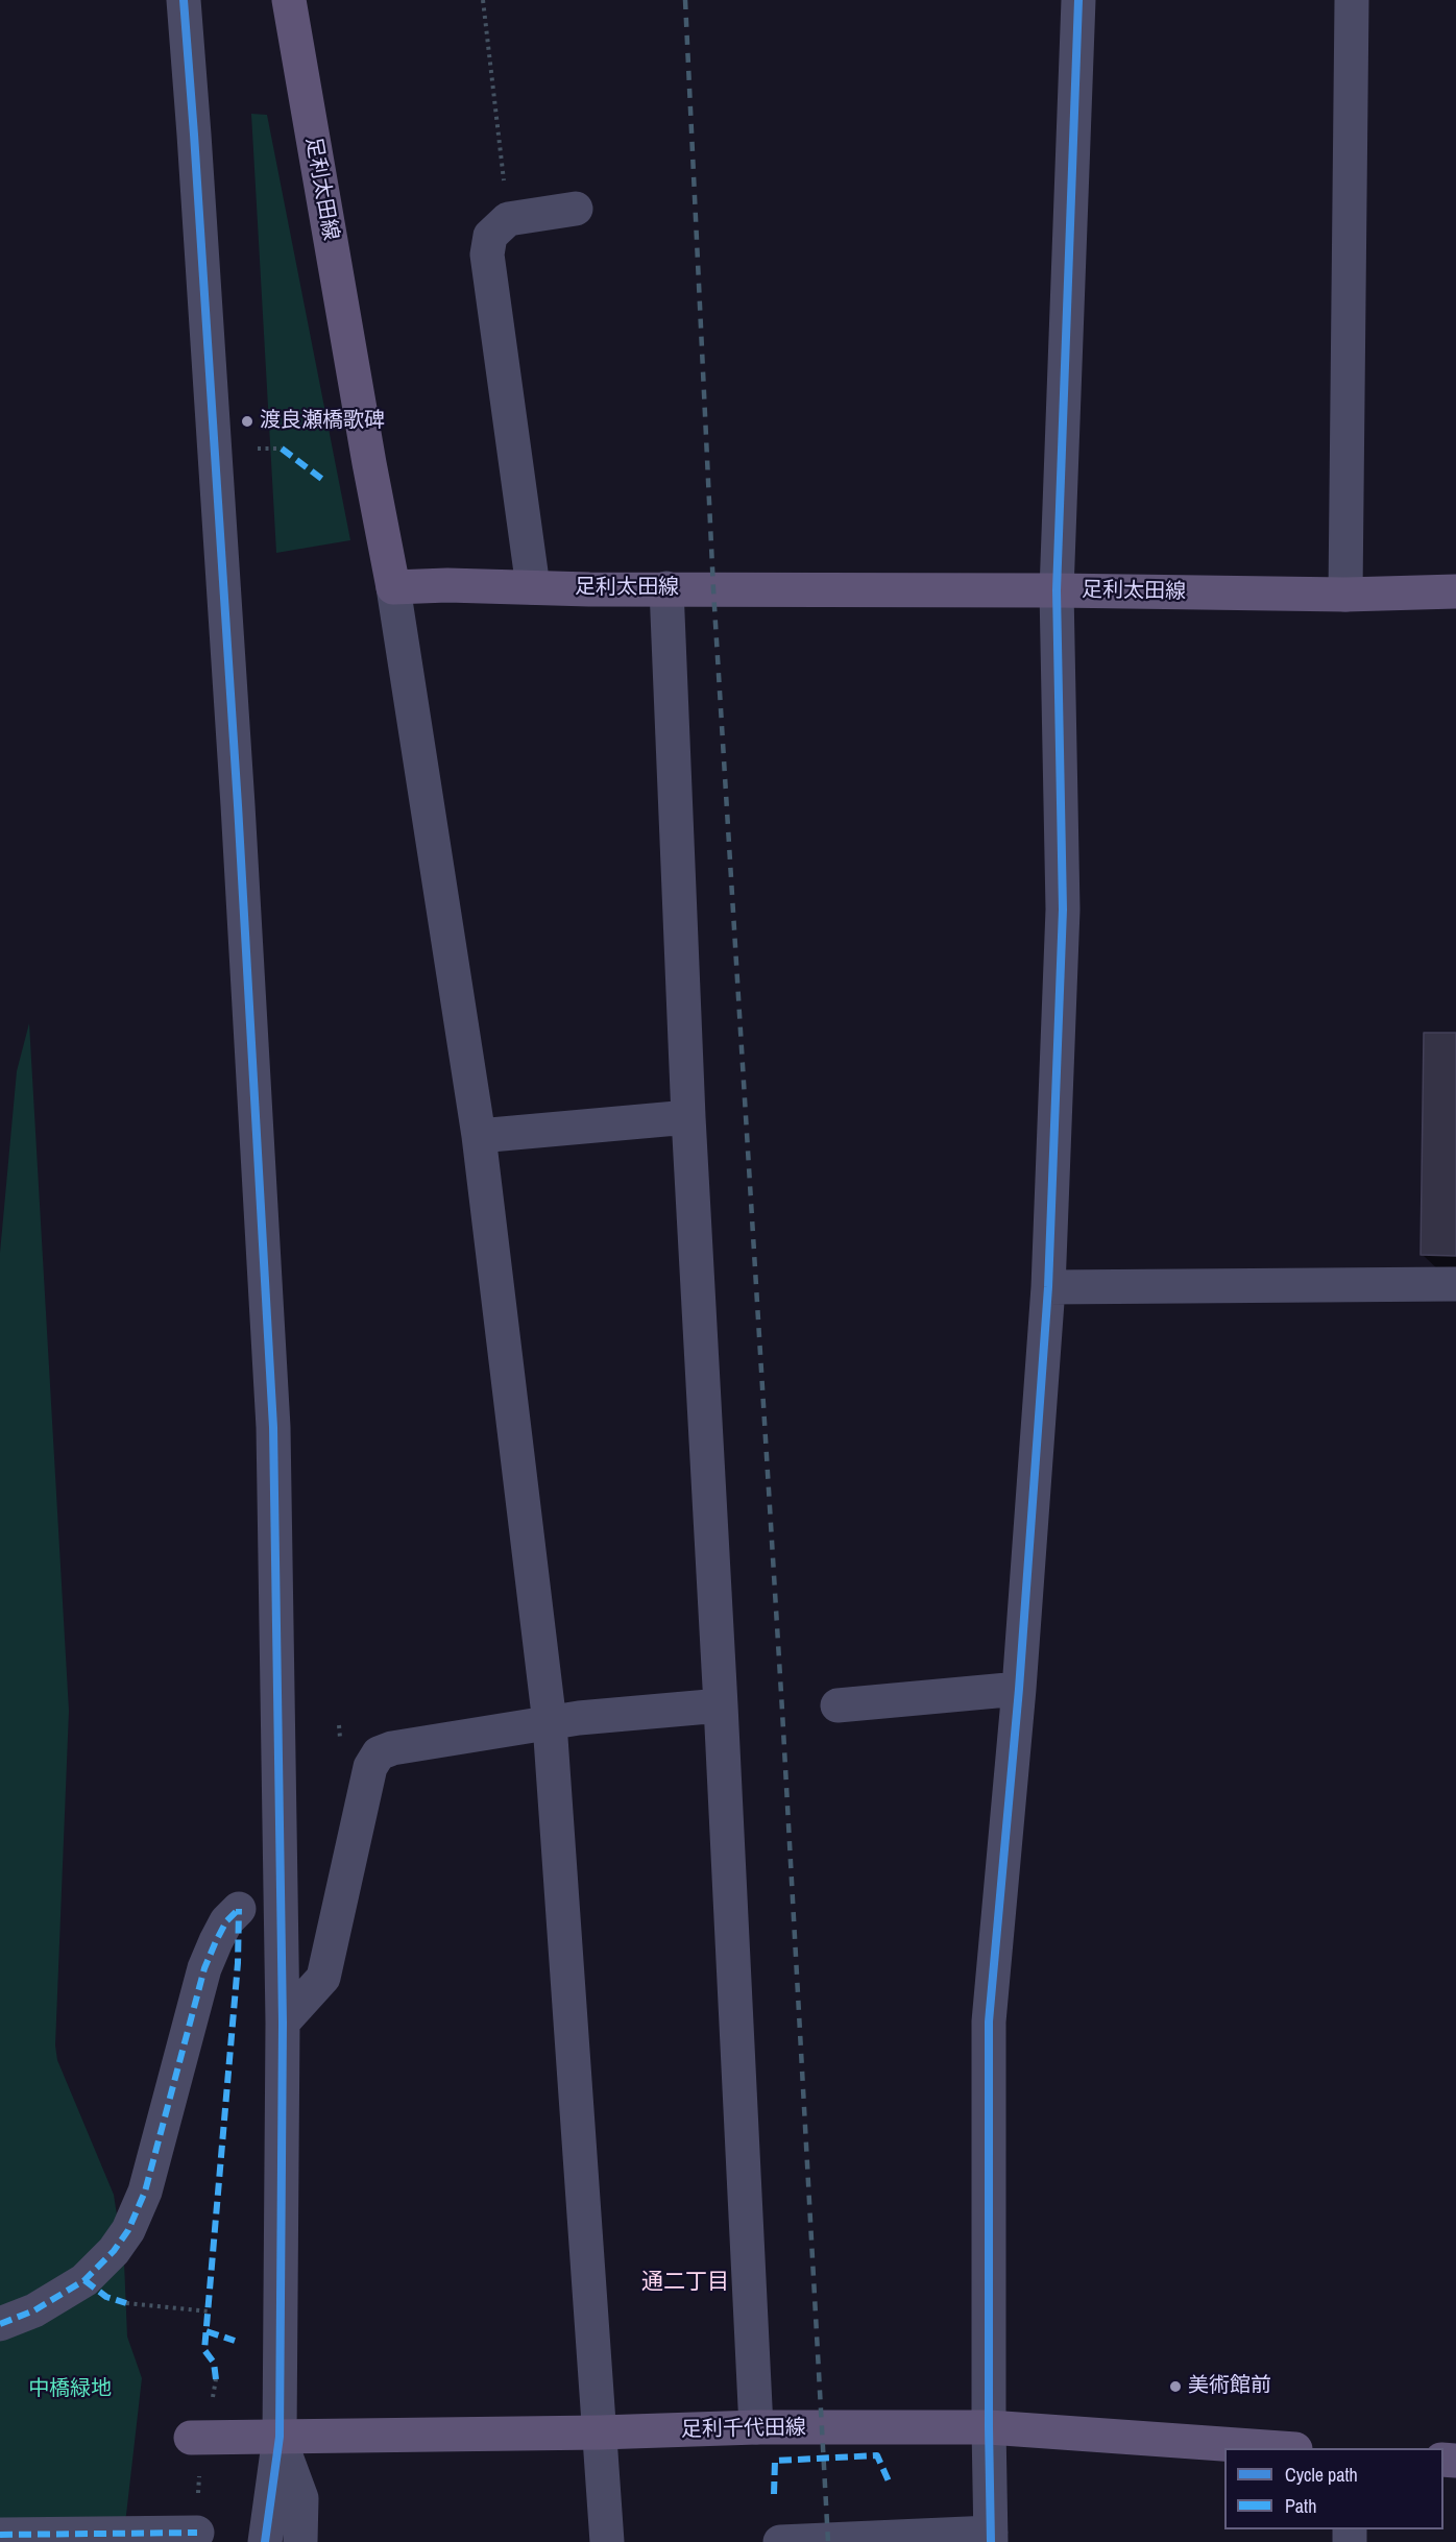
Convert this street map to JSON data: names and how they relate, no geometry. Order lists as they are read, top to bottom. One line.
{"streets":{"main road":["足利太田線","足利千代田線"]},"districts":["通二丁目"],"parks":["中橋緑地"],"places":["渡良瀬橋歌碑","美術館前"],"legend":["Cycle path","Path"]}
